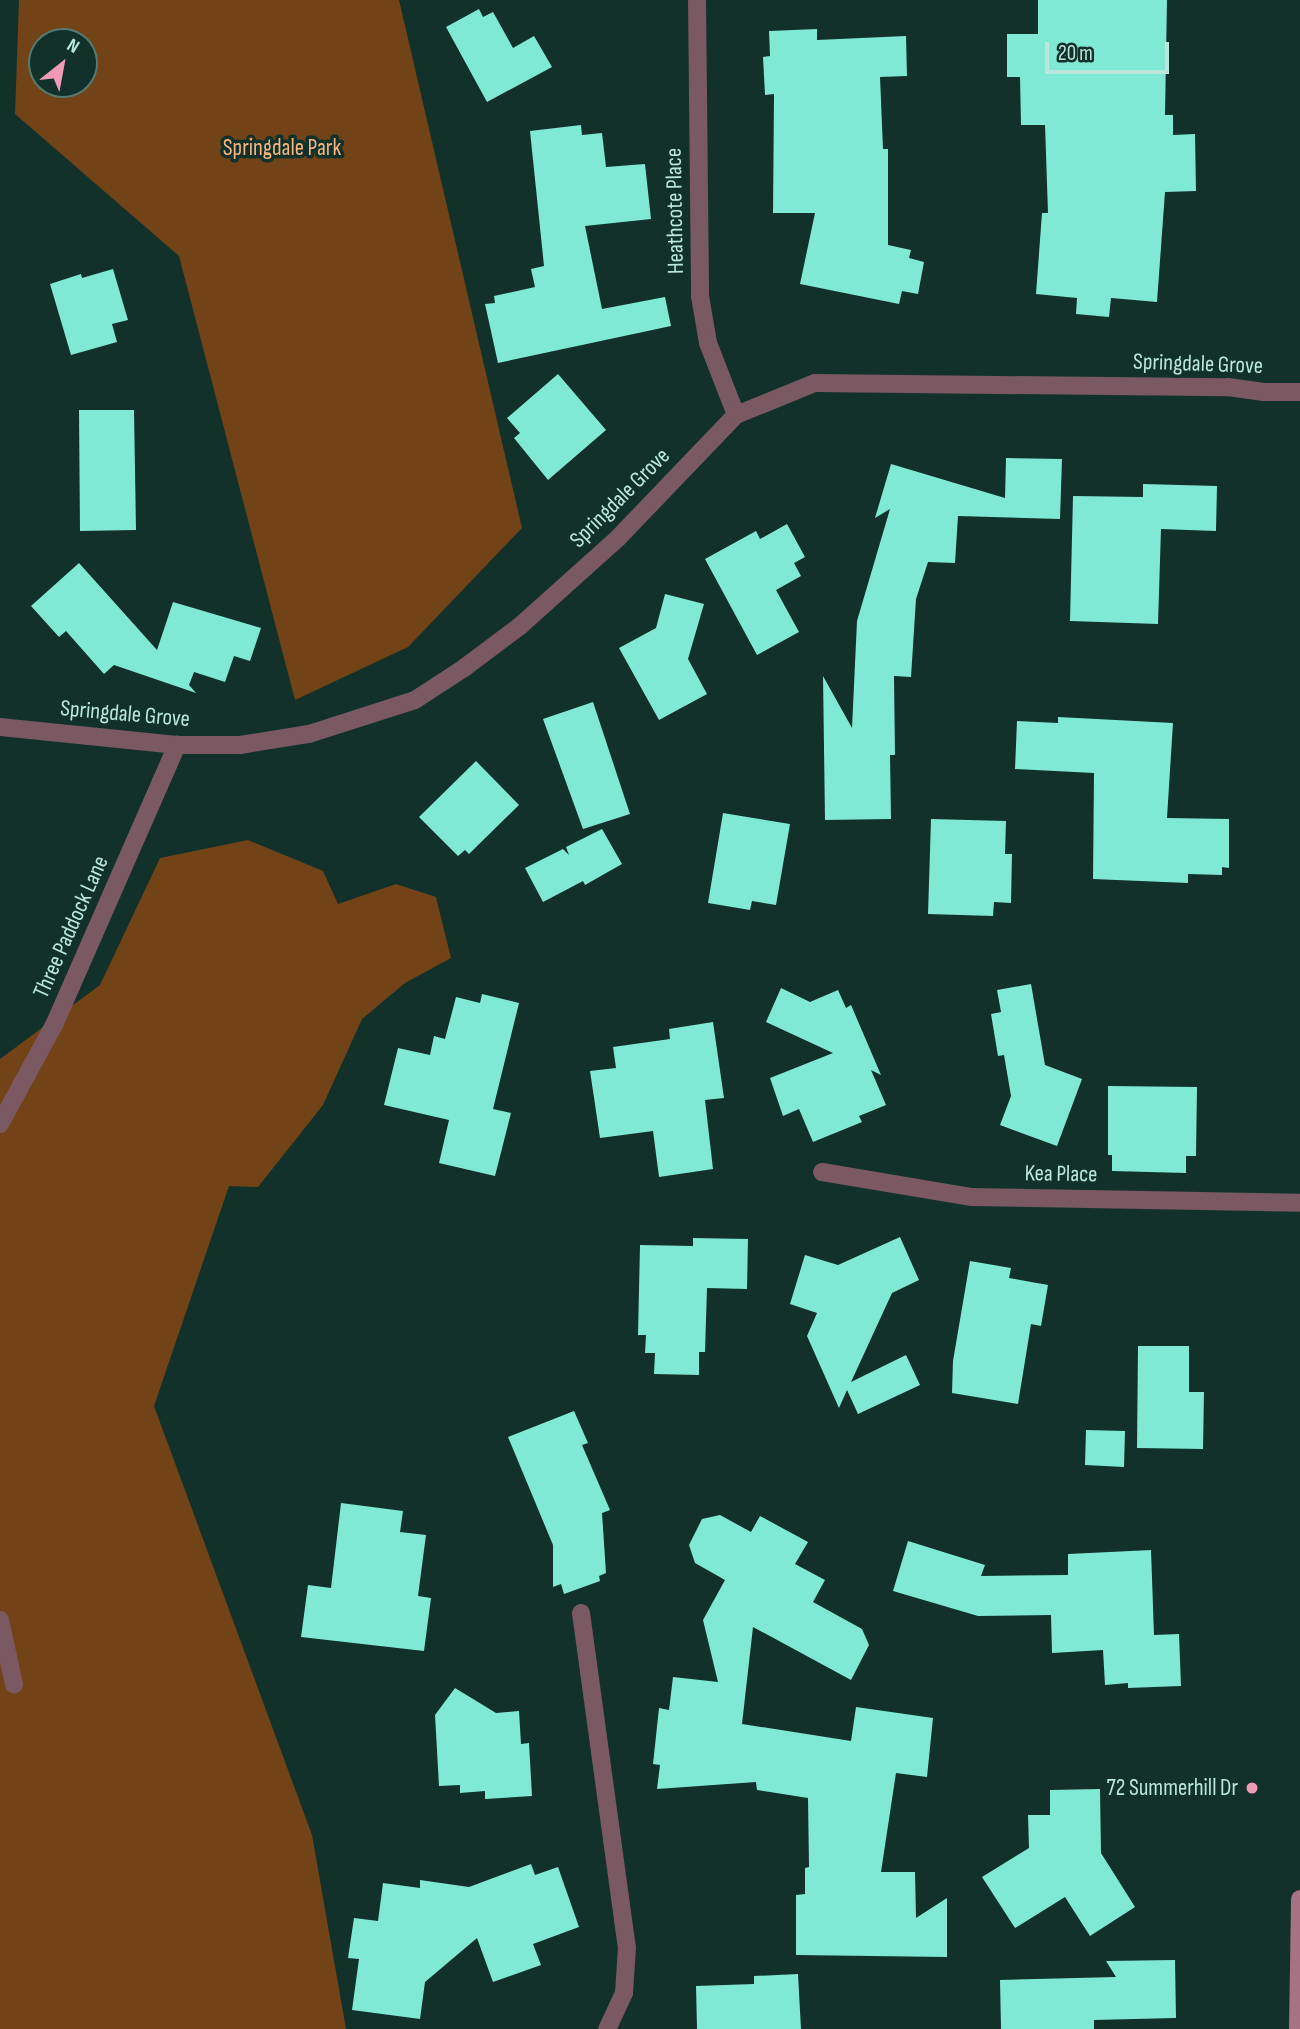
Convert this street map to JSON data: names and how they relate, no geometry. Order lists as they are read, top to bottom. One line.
{"streets":{"street":["Heathcote Place","Springdale Grove","Three Paddock Lane","Kea Place"]},"crossings":[["Heathcote Place","Springdale Grove"],["Springdale Grove","Three Paddock Lane"]],"parks":["Springdale Park"],"places":["72 Summerhill Dr"],"scale_bar":"20 m","north":"top right"}
